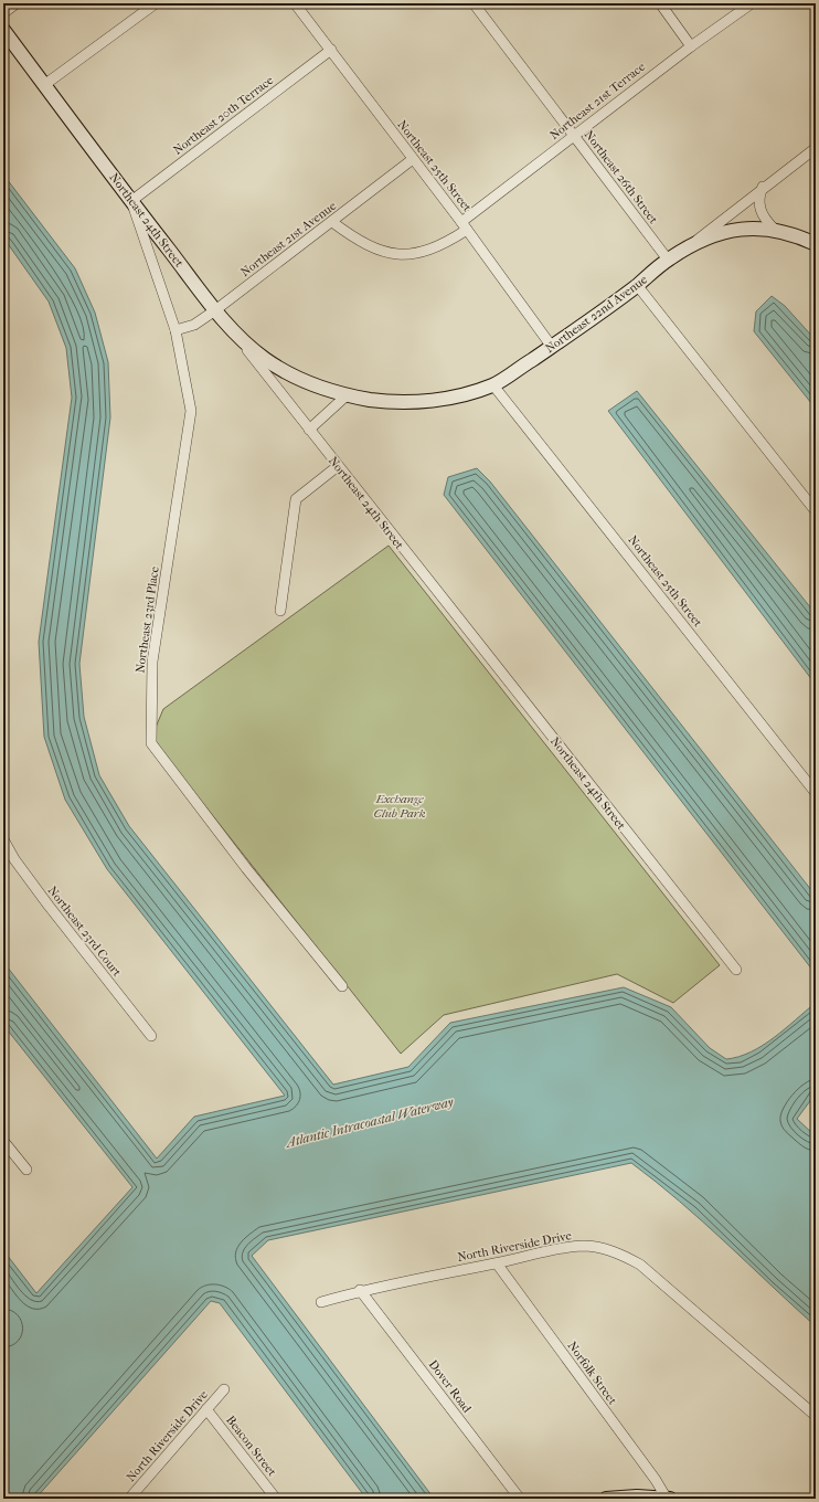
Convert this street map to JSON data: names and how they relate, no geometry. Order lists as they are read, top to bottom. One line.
{"streets":{"street":["Northeast 21st Terrace","Northeast 20th Terrace","Northeast 25th Street","Northeast 26th Street","Northeast 24th Street","Northeast 21st Avenue","Northeast 22nd Avenue","Northeast 23rd Place","Northeast 23rd Court","North Riverside Drive","Norfolk Street","Dover Road","Beacon Street"]},"crossings":[["Northeast 21st Terrace","Northeast 25th Street"],["Northeast 21st Terrace","Northeast 26th Street"],["Northeast 21st Terrace","Northeast 21st Avenue"],["Northeast 20th Terrace","Northeast 25th Street"],["Northeast 20th Terrace","Northeast 24th Street"],["Northeast 20th Terrace","Northeast 23rd Place"],["Northeast 25th Street","Northeast 21st Avenue"],["Northeast 25th Street","Northeast 22nd Avenue"],["Northeast 26th Street","Northeast 22nd Avenue"],["Northeast 24th Street","Northeast 21st Avenue"],["Northeast 24th Street","Northeast 22nd Avenue"],["Northeast 24th Street","Northeast 23rd Place"],["Northeast 21st Avenue","Northeast 23rd Place"],["North Riverside Drive","Norfolk Street"],["North Riverside Drive","Dover Road"],["North Riverside Drive","Beacon Street"]],"water":["Atlantic Intracoastal Waterway"],"parks":["Exchange Club Park"]}
